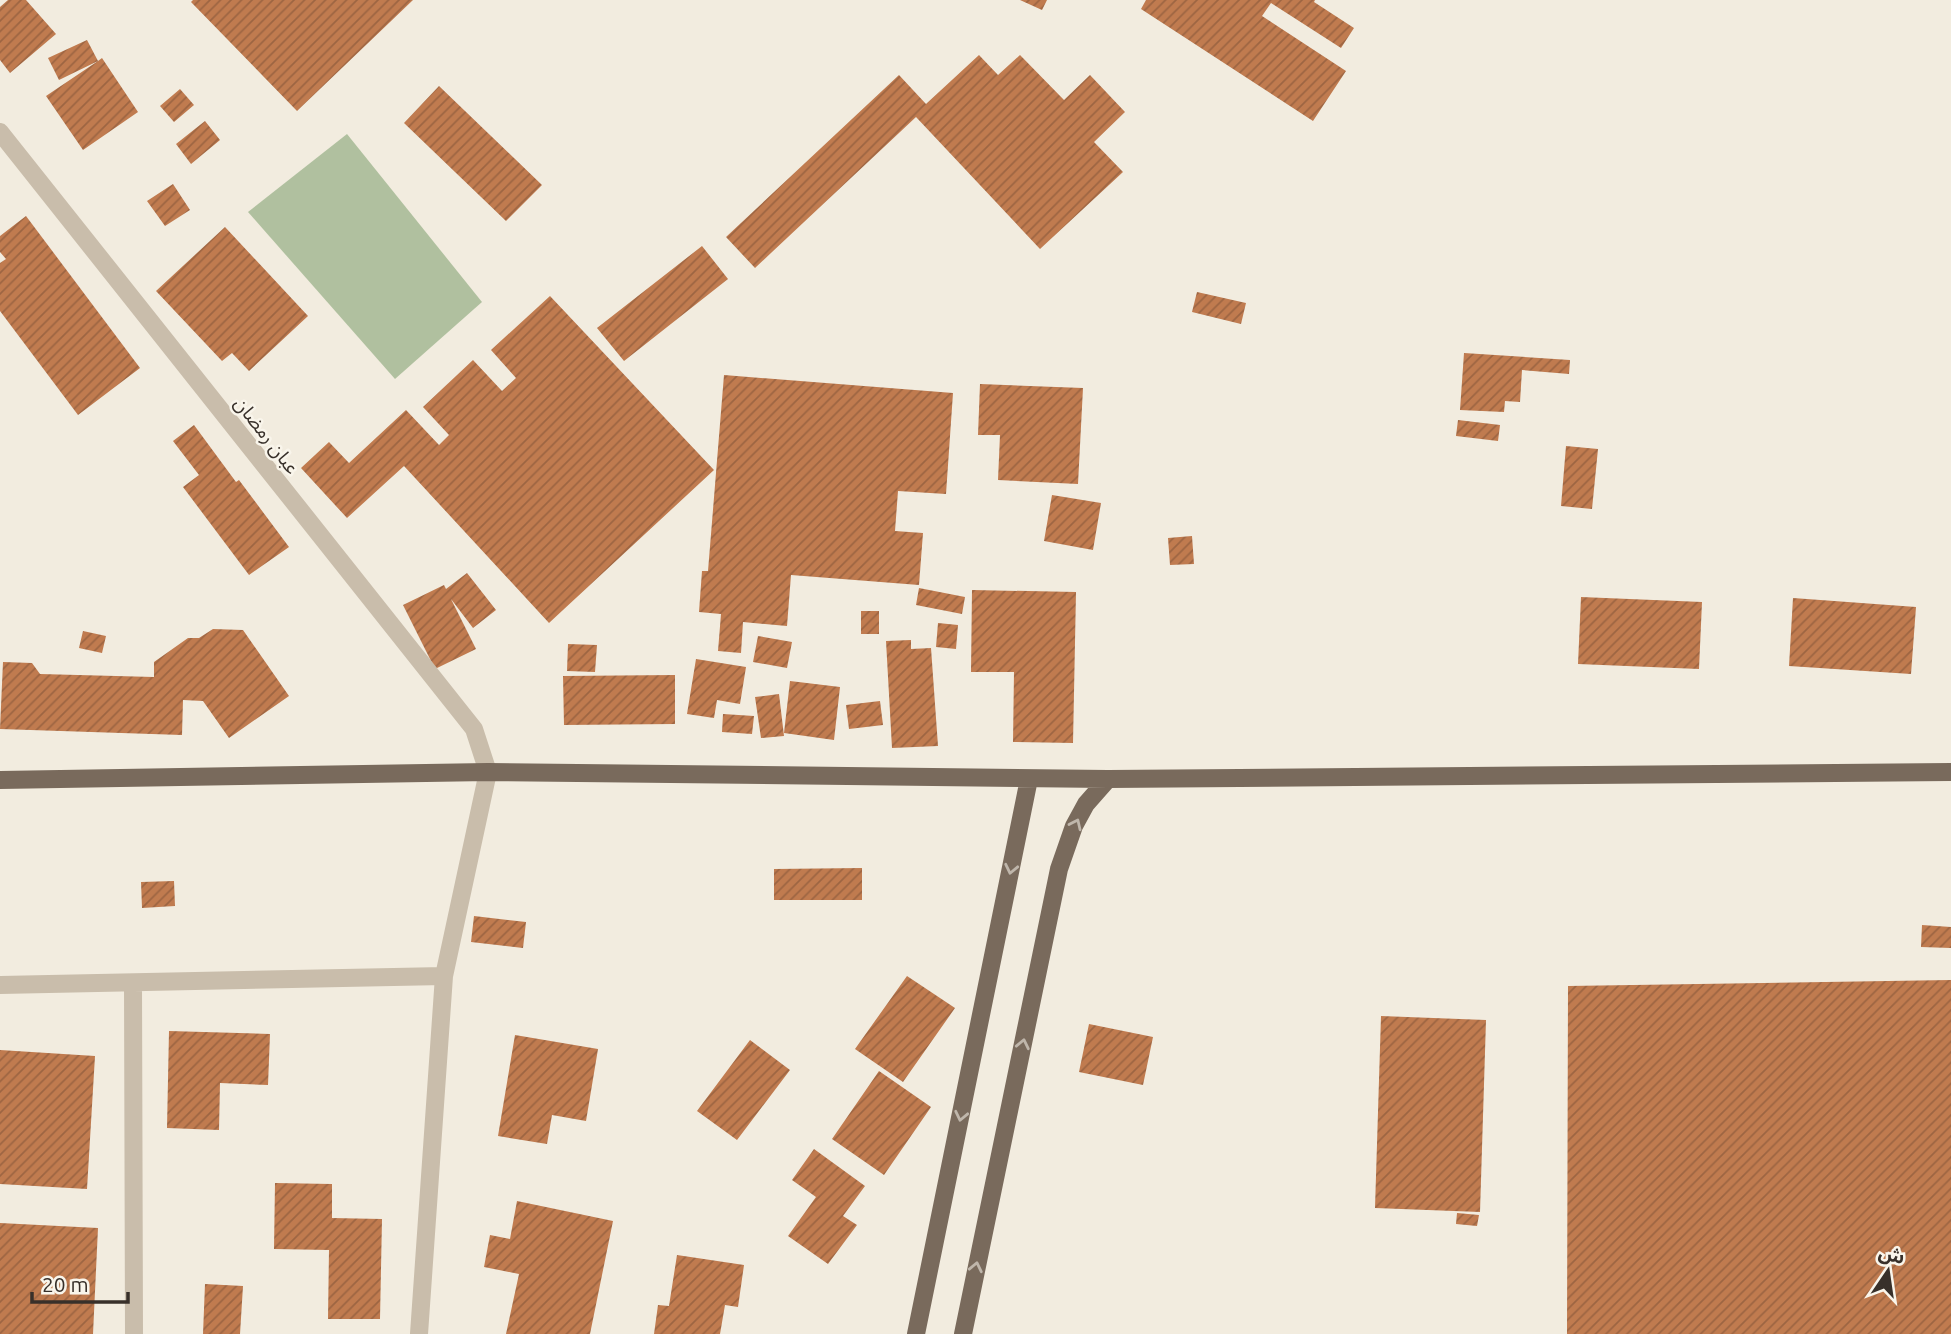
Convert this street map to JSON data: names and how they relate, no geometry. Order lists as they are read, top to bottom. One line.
{"streets":{"street":["عبان رمضان"]},"scale_bar":"20 m","north":"top"}
